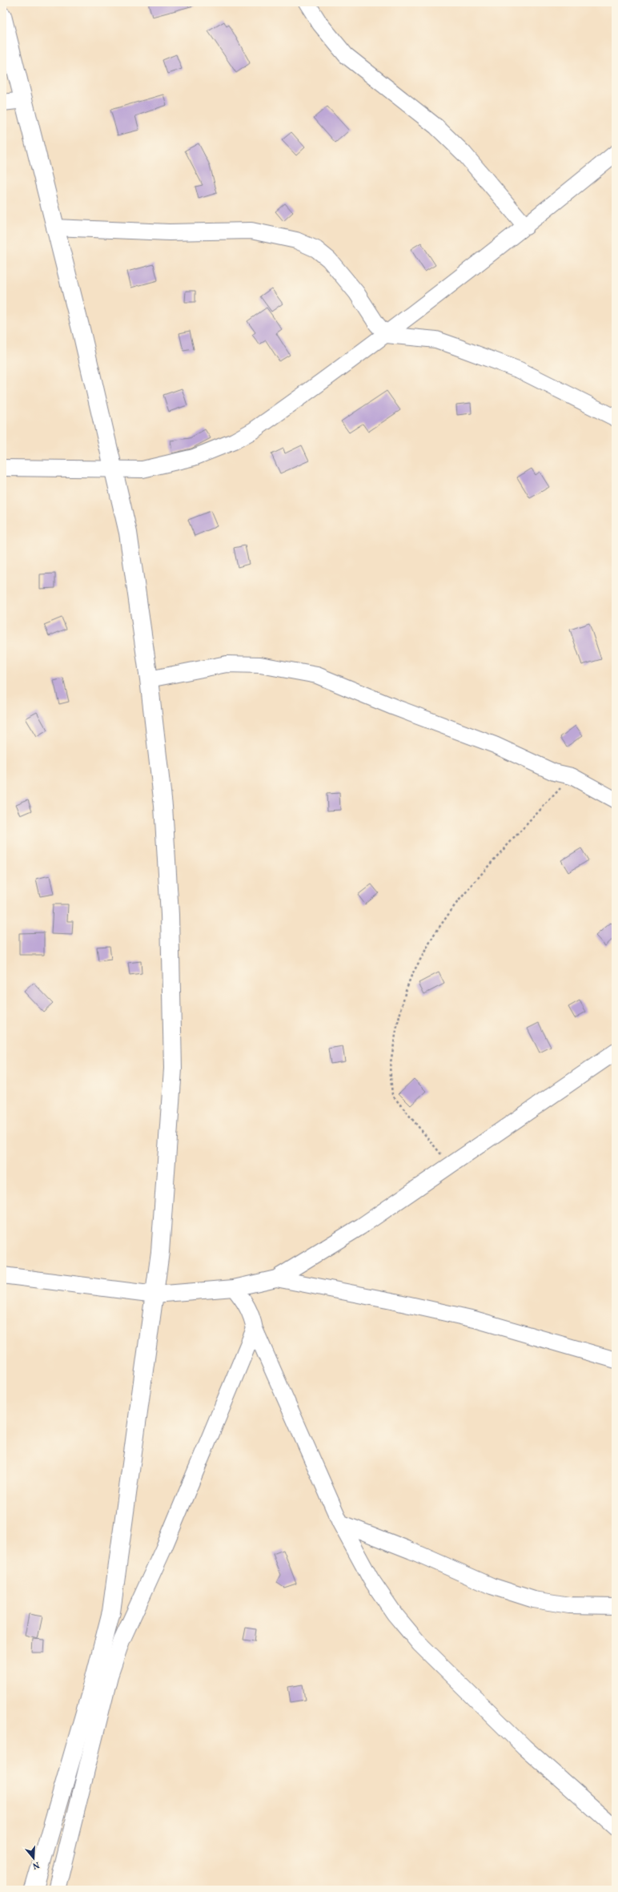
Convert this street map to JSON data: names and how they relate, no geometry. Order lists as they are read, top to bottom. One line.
{"north":"bottom"}
